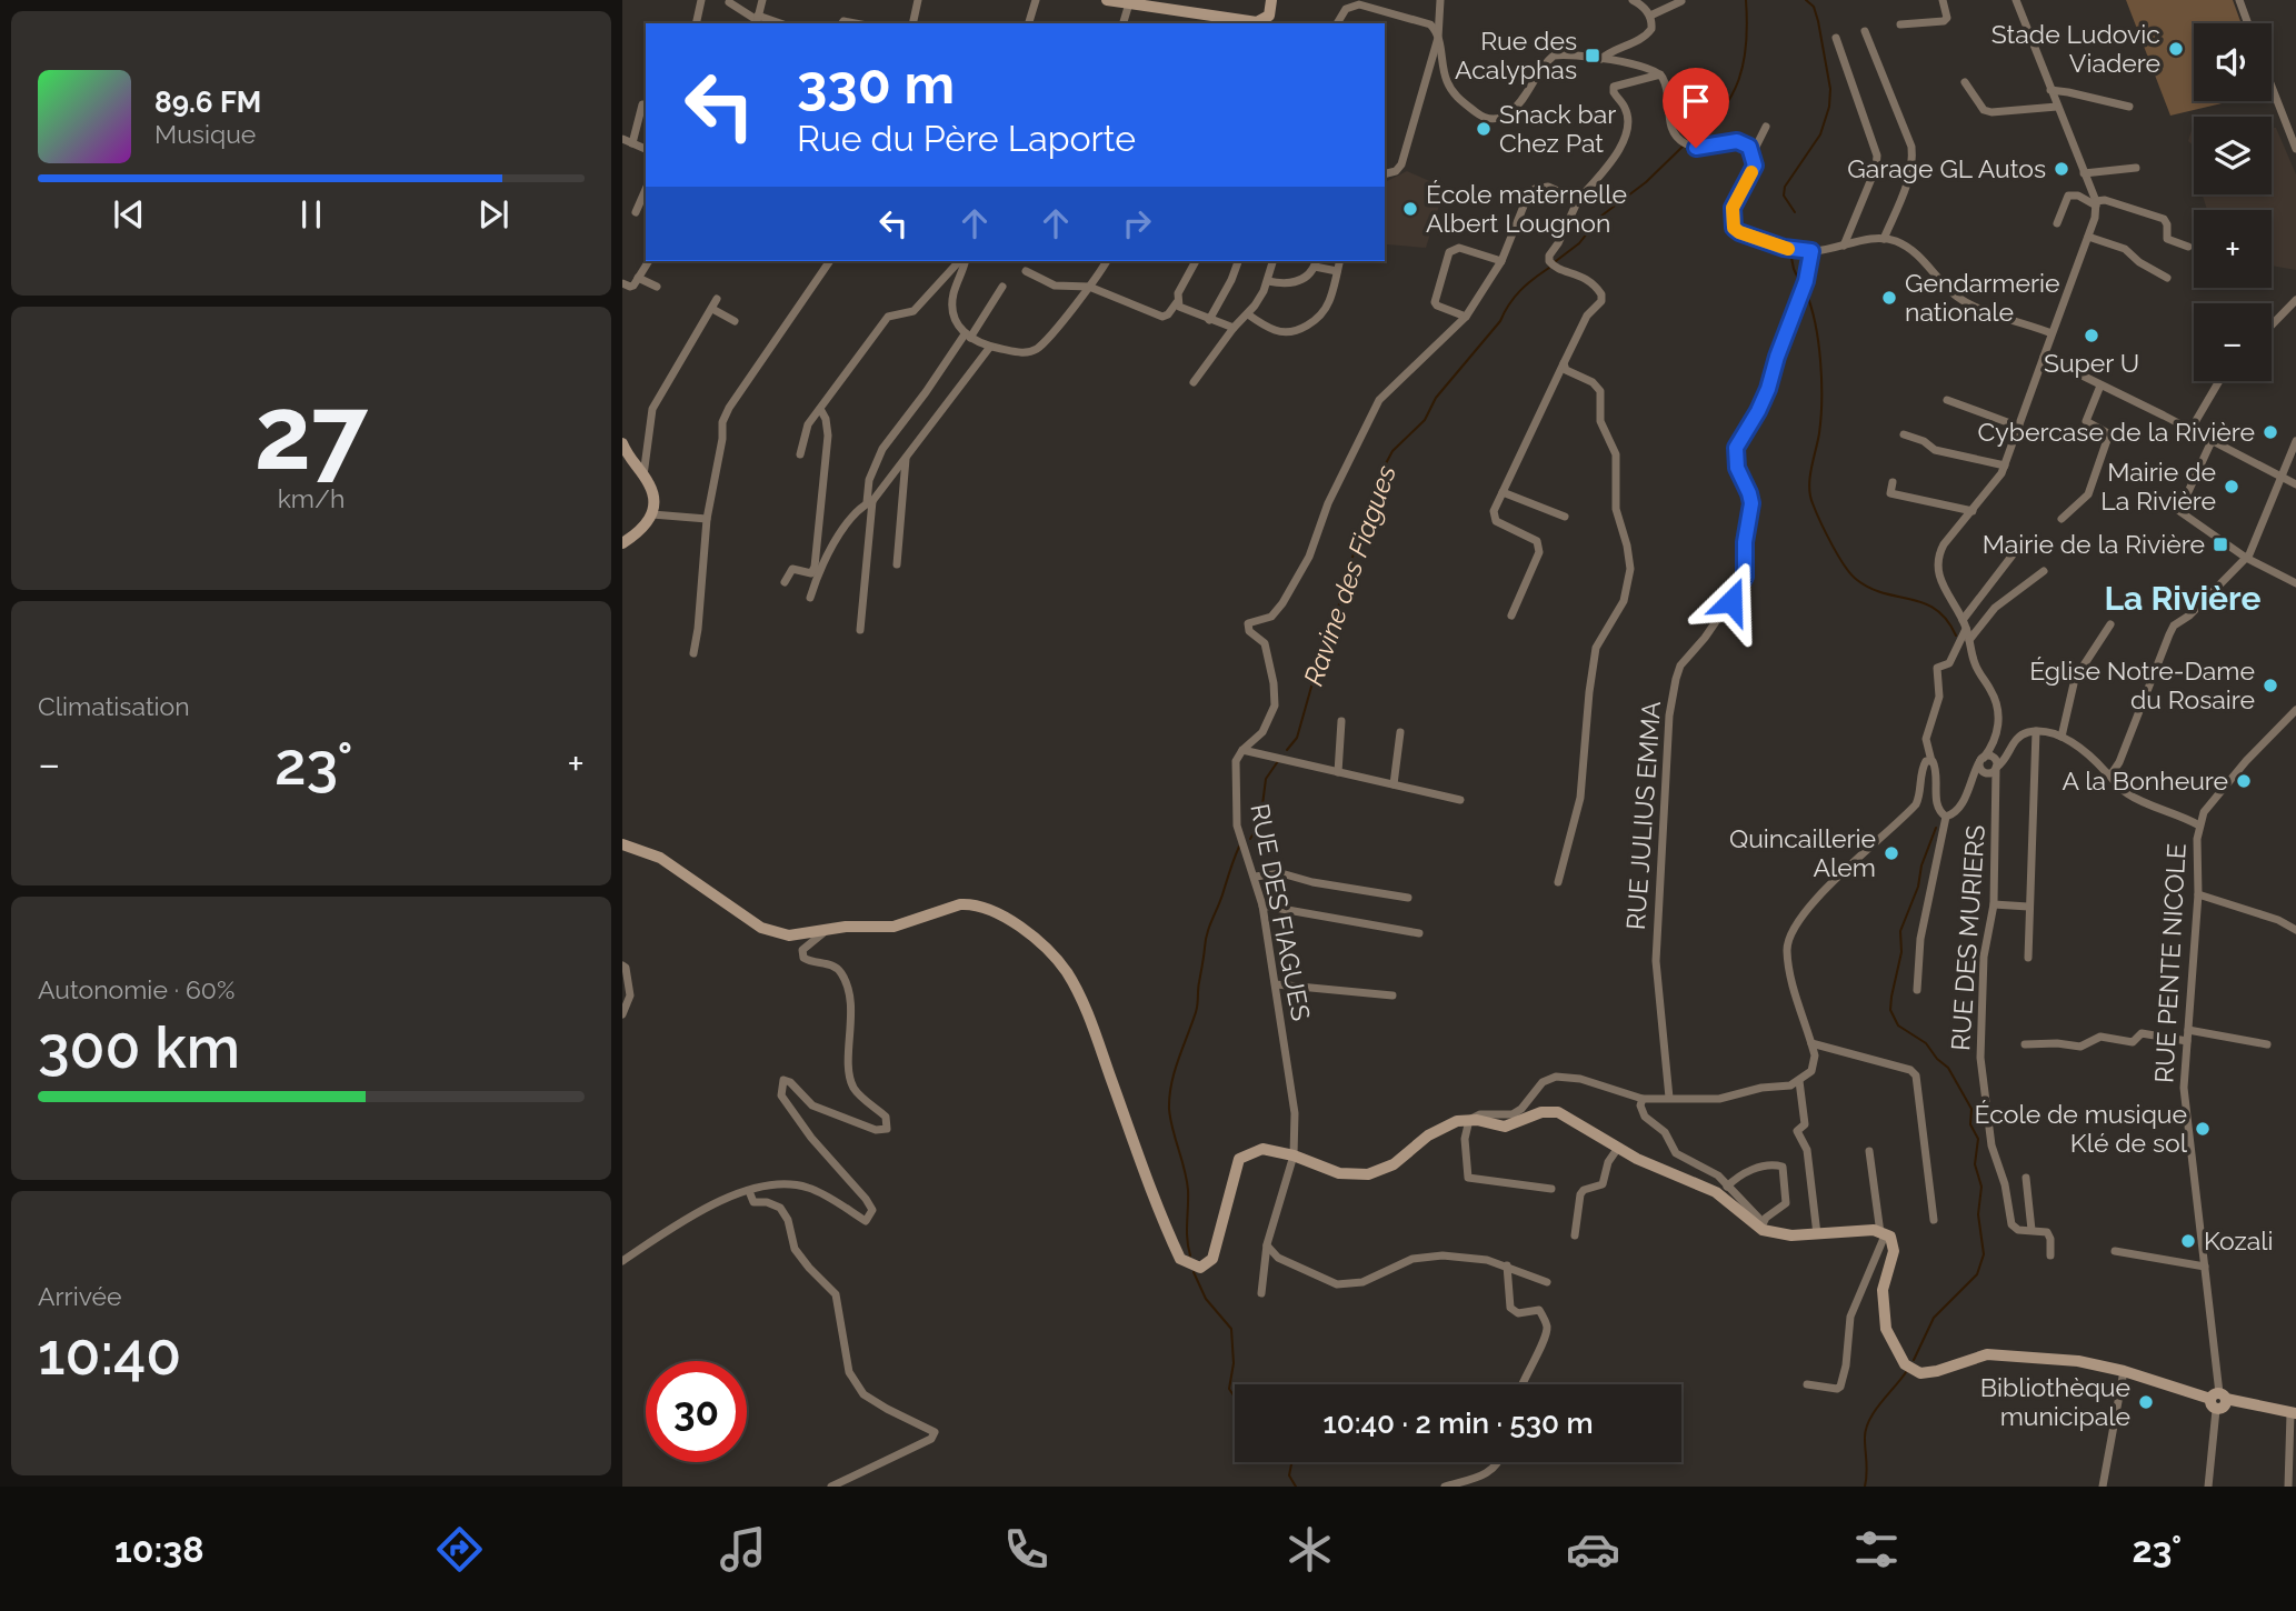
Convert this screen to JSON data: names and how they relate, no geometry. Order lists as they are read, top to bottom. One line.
{"streets":{"street":["RUE JULIUS EMMA","RUE DES FIAGUES","RUE DES MURIERS","RUE PENTE NICOLE"]},"districts":["La Rivière"],"water":["Ravine des Fiagues"],"places":{"other":["Stade Ludovic Viadere","Snack bar Chez Pat","Garage GL Autos","École maternelle Albert Lougnon","Gendarmerie nationale","Super U","Cybercase de la Rivière","Mairie de La Rivière","Église Notre-Dame du Rosaire","A la Bonheure","Quincaillerie Alem","École de musique Klé de sol","Kozali","Bibliothèque municipale"],"transit":["Rue des Acalyphas","Mairie de la Rivière"]},"page":{"map_buttons":["+","−"],"turn":["330 m","Rue du Père Laporte"],"song":["89.6 FM","Musique"],"tile":[["27","km/h"],"Climatisation",["Autonomie · 60%","300 km"],["Arrivée","10:40"]],"heat":["−","23°","+"],"limit":"30","trip":"10:40 · 2 min · 530 m","tabs":["10:38","23°"]}}
